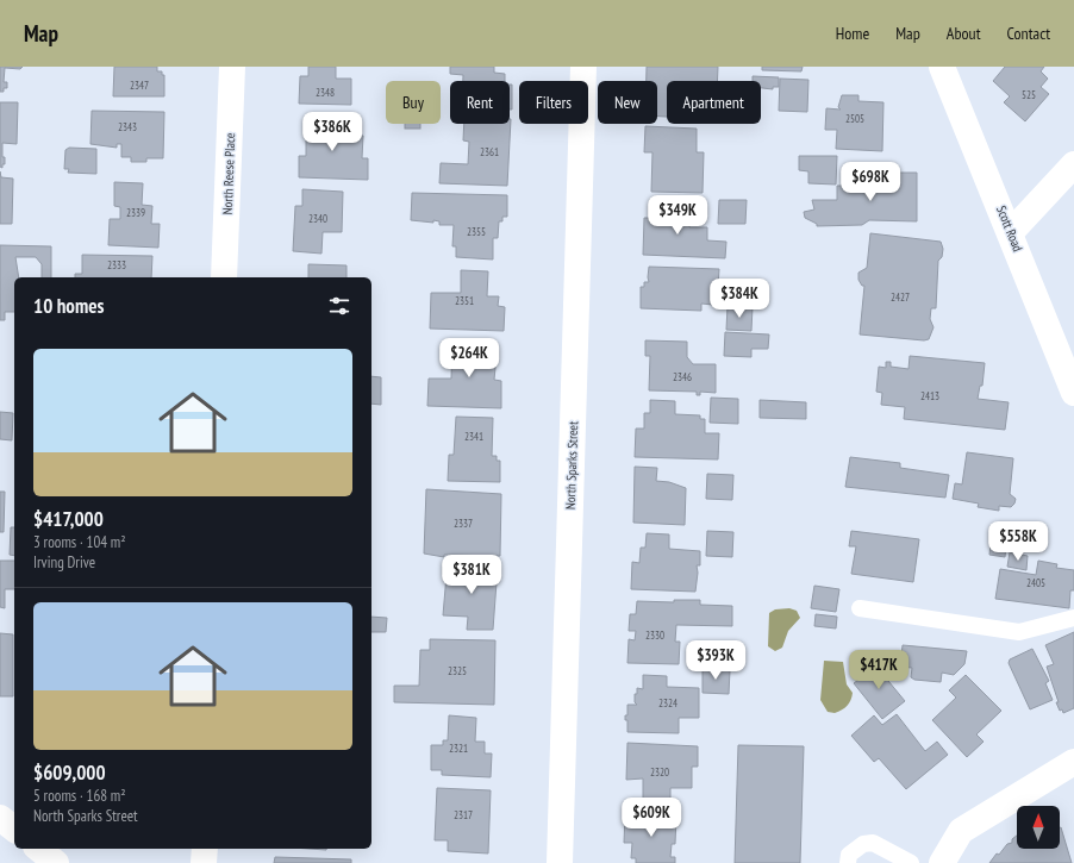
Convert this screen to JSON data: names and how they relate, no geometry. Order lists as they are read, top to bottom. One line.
{"streets":{"street":["North Reese Place","Scott Road","North Sparks Street"]},"house_numbers":["2347","2348","525","2505","2343","2361","2339","2340","2355","2333","2427","2351","2346","2413","2341","2337","2405","2330","2325","2324","2321","2320","2317"],"north":"top","page":{"header":"Map","nav":["Home","Map","About","Contact"],"chip":["Buy","Rent","Filters","New","Apartment"],"price":["$386K","$698K","$349K","$384K","$264K","$558K","$381K","$393K","$417K","$609K"],"heading":"10 homes","list":[{"name":"$417,000","note":"3 rooms · 104 m² · Irving Drive"},{"name":"$609,000","note":"5 rooms · 168 m² · North Sparks Street"}]}}
